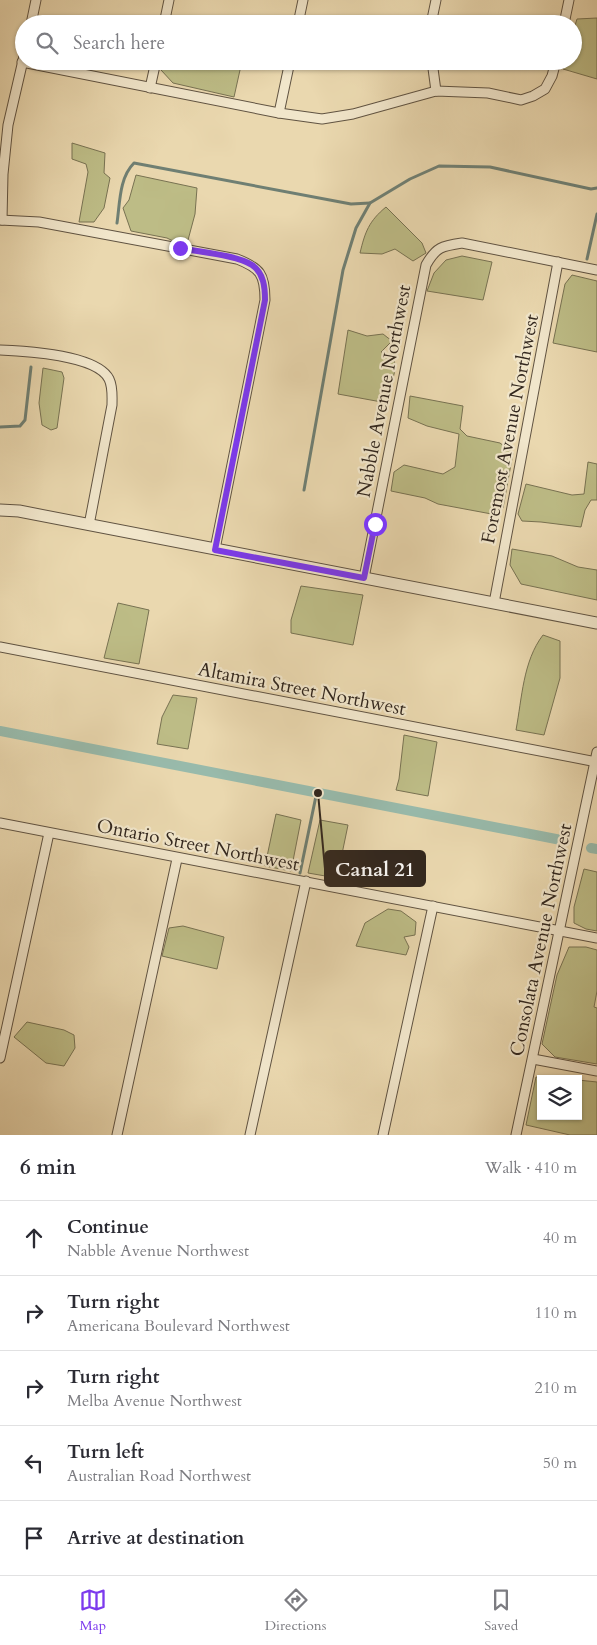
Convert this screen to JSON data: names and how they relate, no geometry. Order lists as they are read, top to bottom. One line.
{"streets":{"street":["Nabble Avenue Northwest","Foremost Avenue Northwest","Altamira Street Northwest","Ontario Street Northwest","Consolata Avenue Northwest"]},"crossings":[["Nabble Avenue Northwest","Foremost Avenue Northwest"],["Altamira Street Northwest","Consolata Avenue Northwest"],["Ontario Street Northwest","Consolata Avenue Northwest"]],"places":["Canal 21"],"page":{"search":"Search here","heading":["6 min","Walk · 410 m"],"list":[["Continue","Nabble Avenue Northwest","40 m"],["Turn right","Americana Boulevard Northwest","110 m"],["Turn right","Melba Avenue Northwest","210 m"],["Turn left","Australian Road Northwest","50 m"],"Arrive at destination"],"nav":["Map","Directions","Saved"]}}
